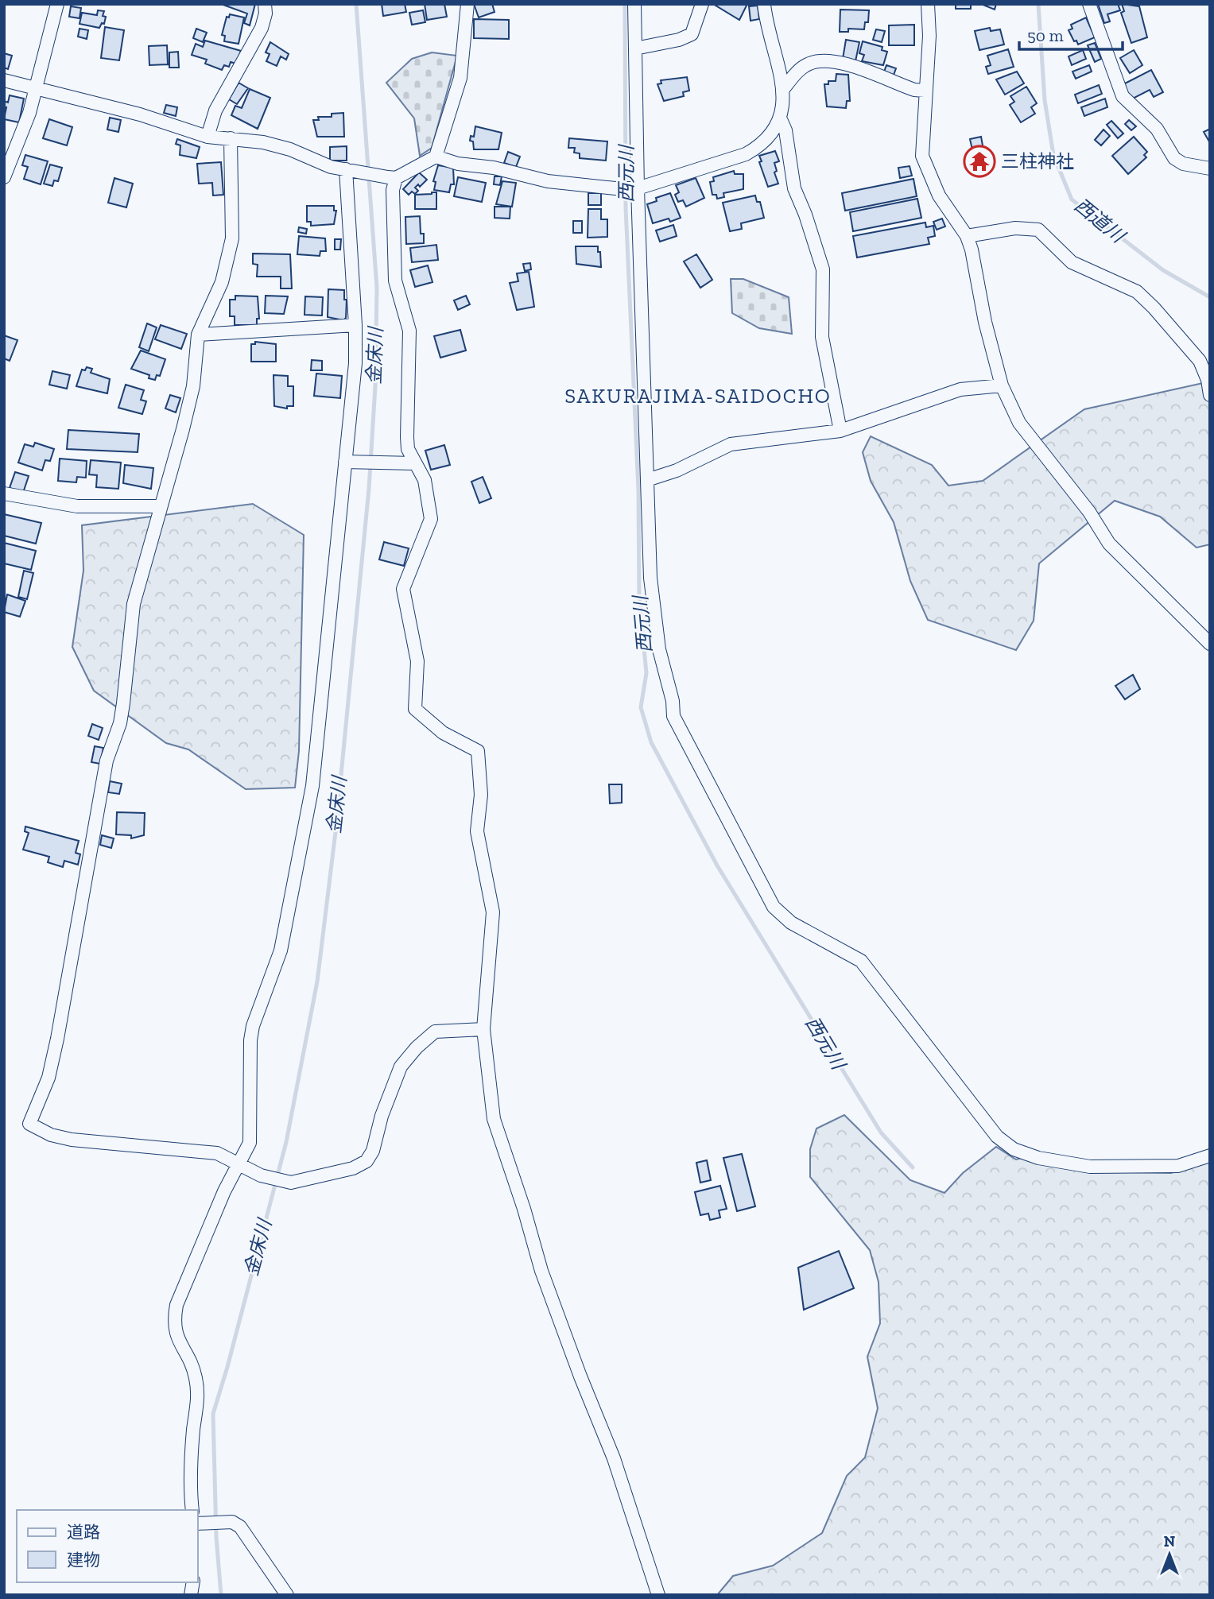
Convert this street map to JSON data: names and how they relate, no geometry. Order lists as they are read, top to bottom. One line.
{"districts":["SAKURAJIMA-SAIDOCHO"],"water":["西元川","西道川","金床川"],"places":{"temple":["三柱神社"]},"legend":["道路","建物"],"scale_bar":"50 m","north":"top"}
